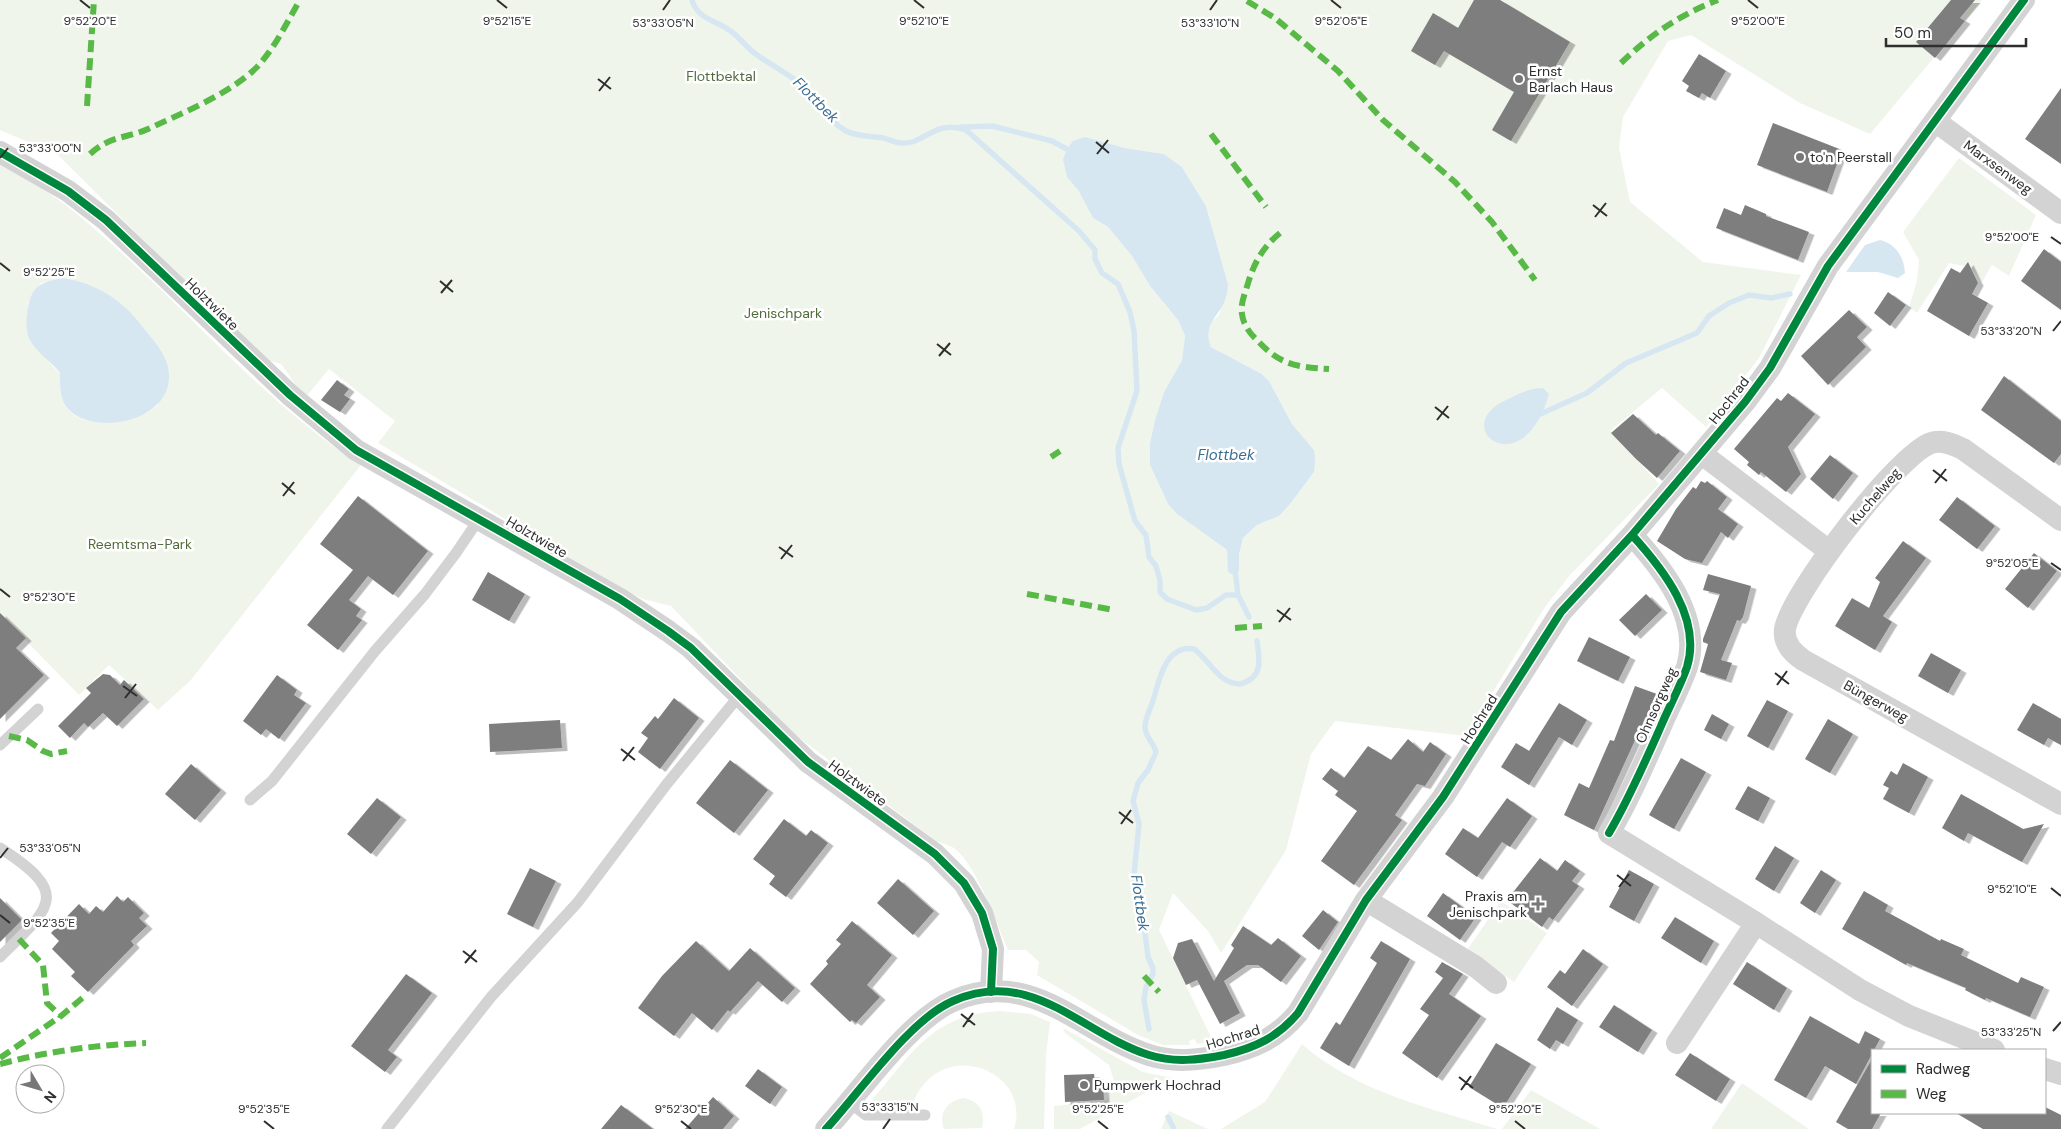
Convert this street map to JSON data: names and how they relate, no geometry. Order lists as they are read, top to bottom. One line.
{"streets":{"street":["Marxsenweg","Holztwiete","Hochrad","Kuchelweg","Büngerweg","Ohnsorgweg"]},"crossings":[["Marxsenweg","Hochrad"],["Holztwiete","Hochrad"],["Hochrad","Ohnsorgweg"],["Kuchelweg","Büngerweg"]],"water":["Flottbek"],"parks":["Flottbektal","Jenischpark","Reemtsma-Park"],"places":{"other":["Ernst Barlach Haus","to'n Peerstall","Pumpwerk Hochrad"],"health":["Praxis am Jenischpark"]},"legend":["Radweg","Weg"],"scale_bar":"50 m","north":"bottom right","coordinates":["9°52'00\"E","9°52'20\"E","9°52'15\"E","9°52'10\"E","9°52'05\"E","53°33'10\"N","53°33'05\"N","53°33'00\"N","9°52'25\"E","53°33'20\"N","9°52'30\"E","9°52'35\"E","53°33'25\"N","53°33'15\"N"]}
